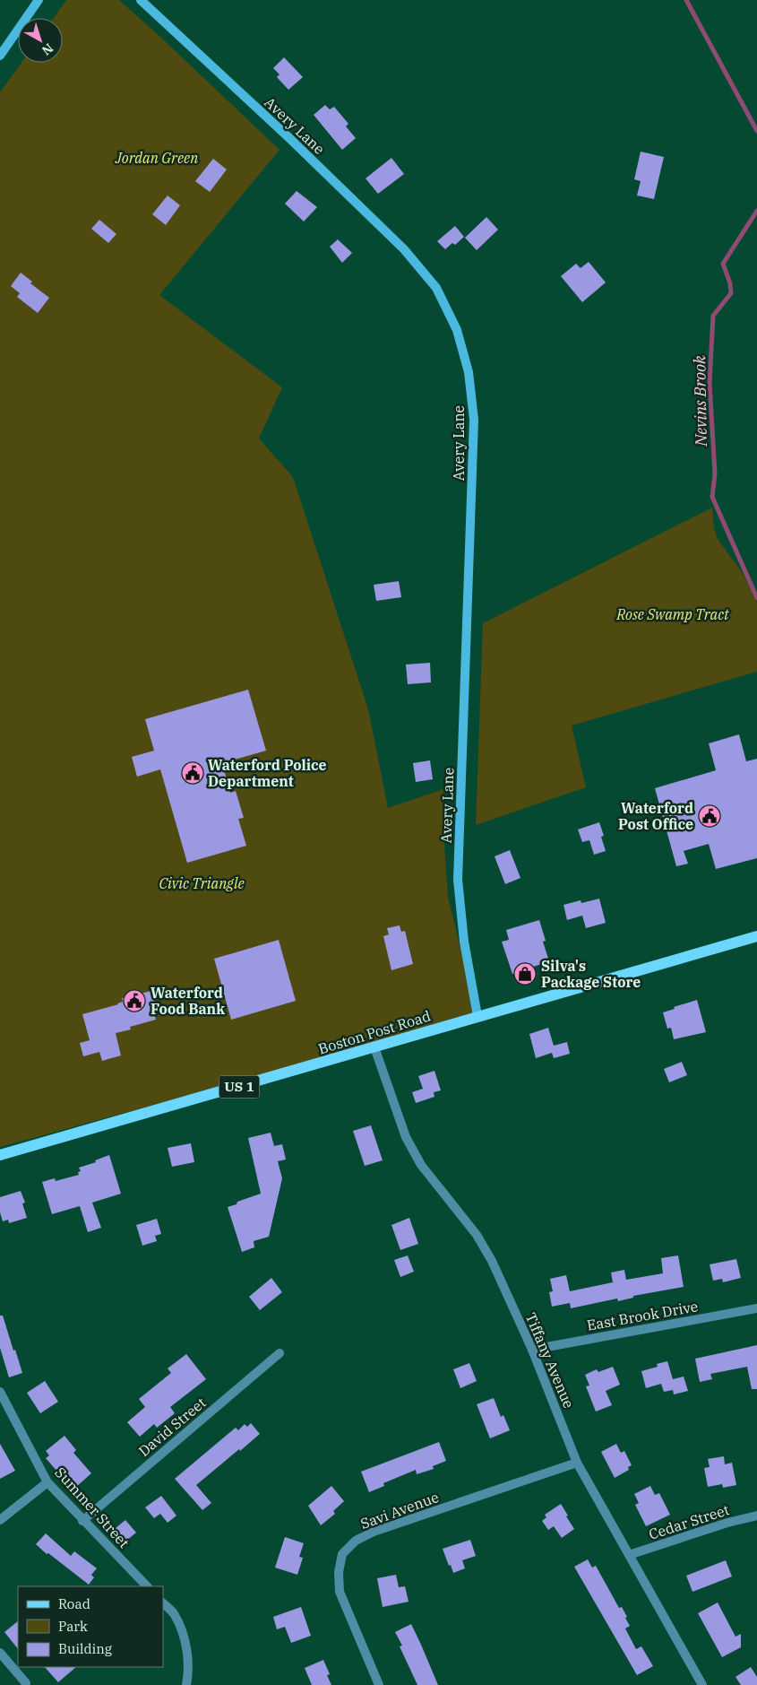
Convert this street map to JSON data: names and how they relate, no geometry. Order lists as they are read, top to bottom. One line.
{"streets":{"main road":["Boston Post Road","US 1"],"street":["Avery Lane","East Brook Drive","Tiffany Avenue","David Street","Summer Street","Savi Avenue","Cedar Street"]},"crossings":[["Avery Lane","Boston Post Road"],["Boston Post Road","Tiffany Avenue"],["East Brook Drive","Tiffany Avenue"],["Tiffany Avenue","Savi Avenue"],["Tiffany Avenue","Cedar Street"],["David Street","Summer Street"]],"water":["Nevins Brook"],"parks":["Jordan Green","Rose Swamp Tract","Civic Triangle"],"places":{"public building":["Waterford Police Department","Waterford Post Office","Waterford Food Bank"],"shop":["Silva's Package Store"]},"legend":["Road","Park","Building"],"north":"bottom right"}
